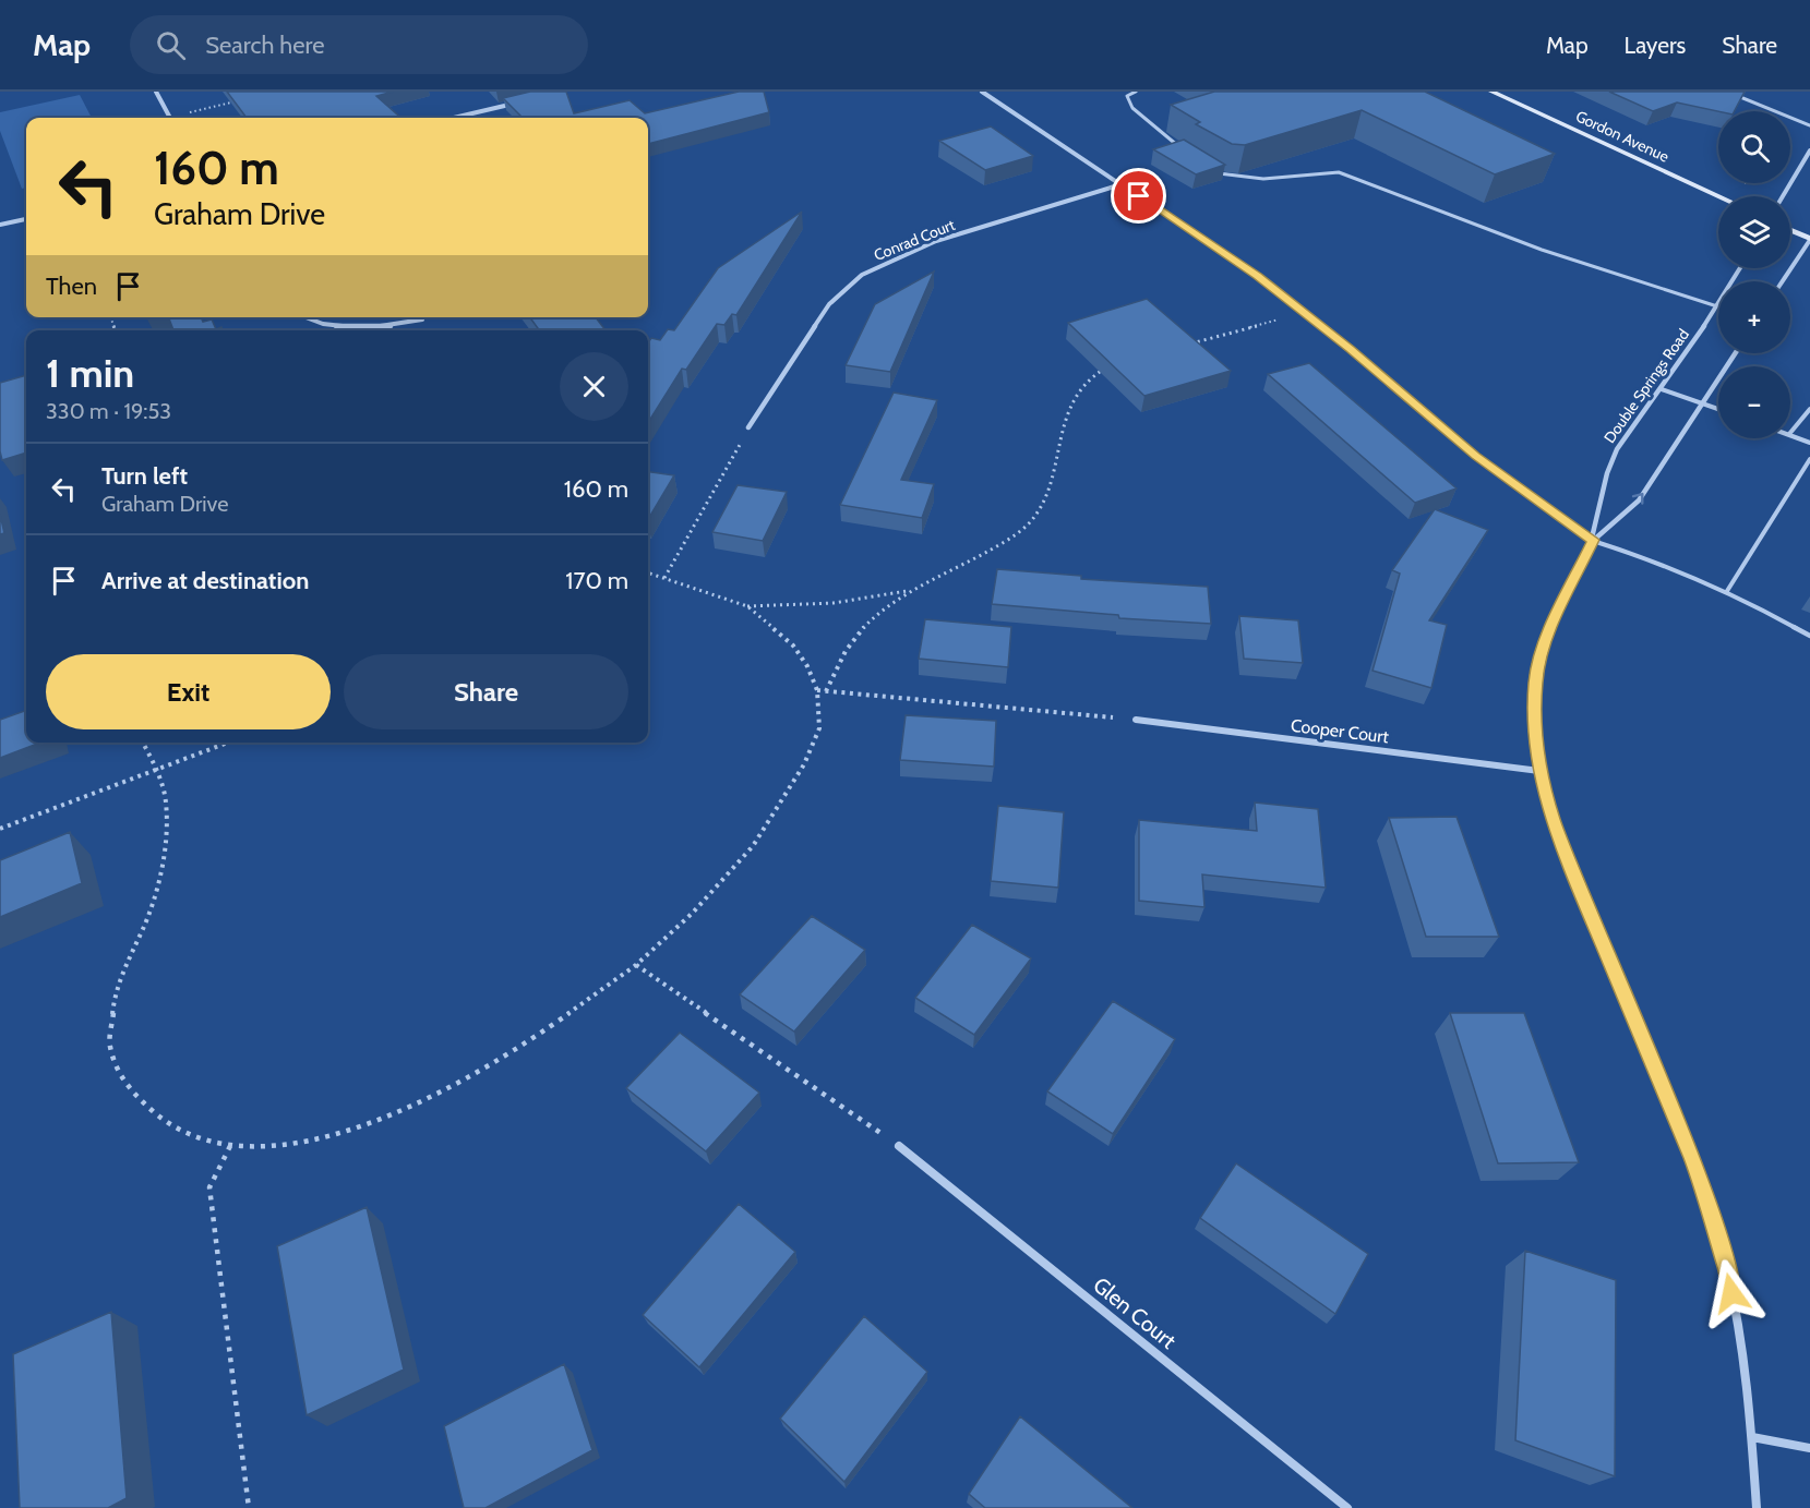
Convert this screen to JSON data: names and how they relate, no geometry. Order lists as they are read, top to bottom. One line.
{"streets":{"main road":["Gordon Avenue"],"street":["Conrad Court","Double Springs Road","Cooper Court","Glen Court"]},"crossings":[["Double Springs Road","Cooper Court"]],"page":{"header":"Map","search":"Search here","nav":["Map","Layers","Share"],"map_buttons":["+","−"],"turn":["160 m","Graham Drive"],"then":"Then","heading":["1 min","330 m · 19:53"],"list":[{"name":"Turn left","note":"Graham Drive","value":"160 m"},{"name":"Arrive at destination","value":"170 m"}],"buttons":["Exit","Share"]}}
